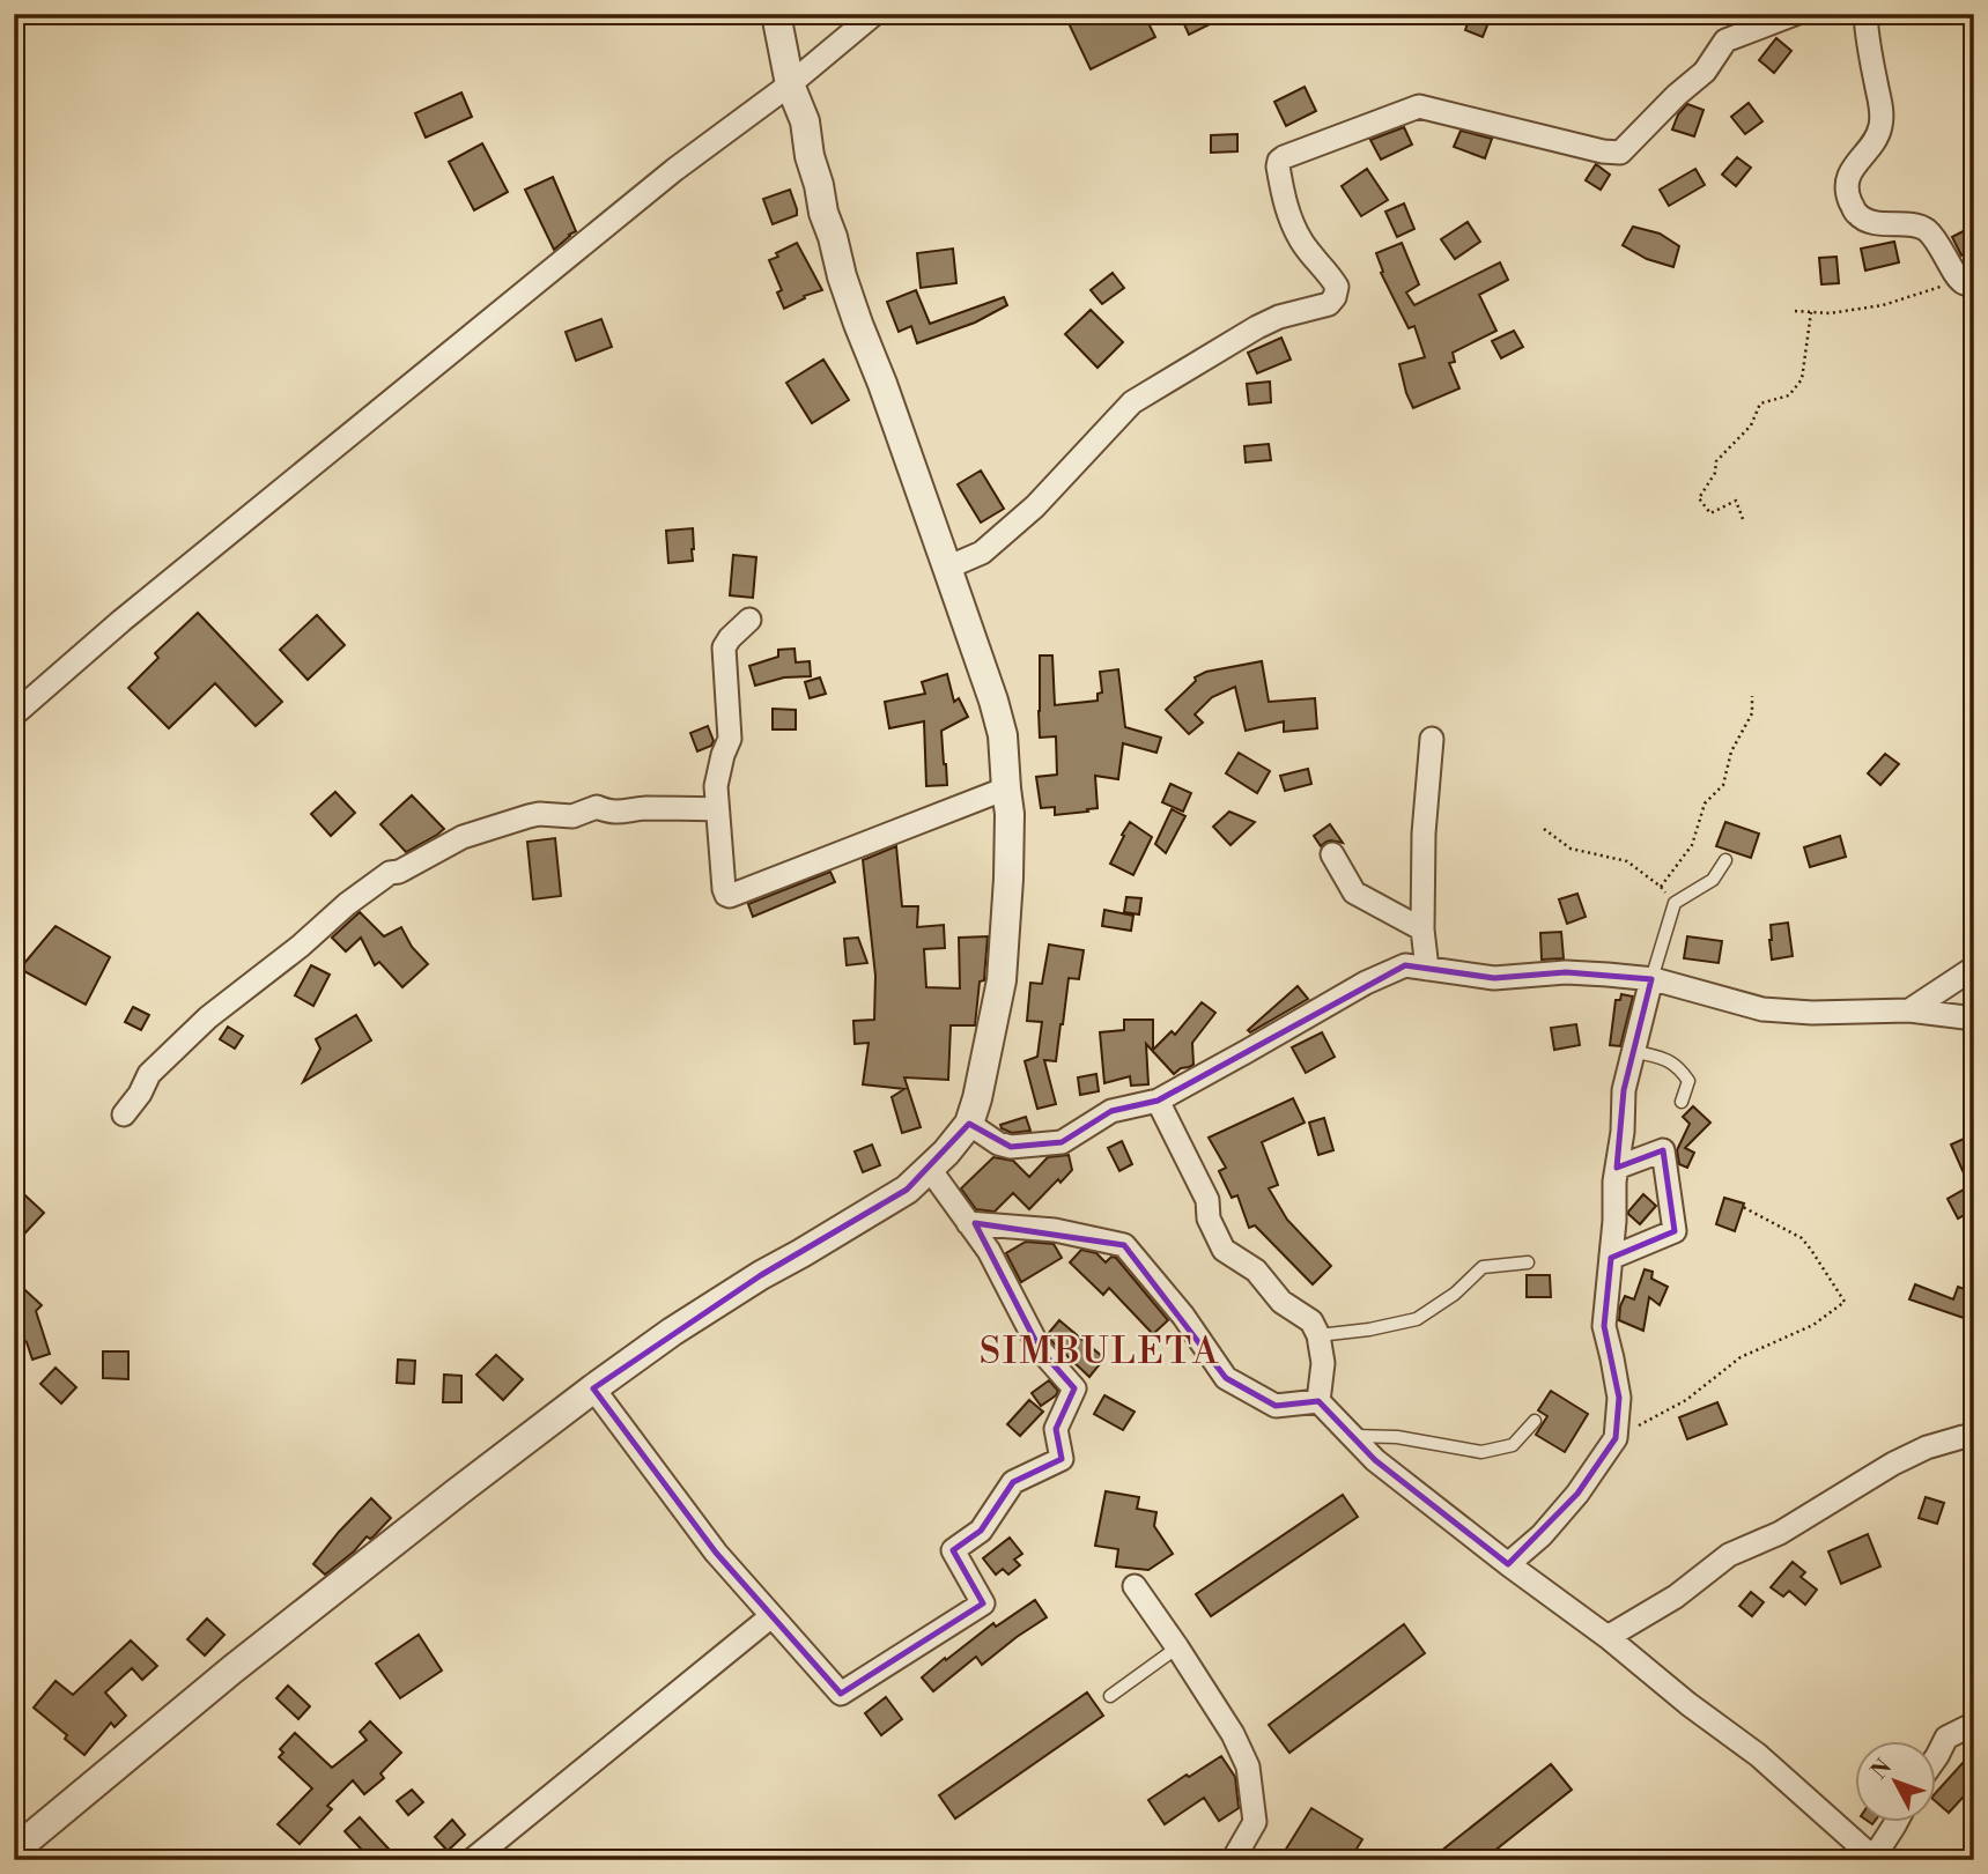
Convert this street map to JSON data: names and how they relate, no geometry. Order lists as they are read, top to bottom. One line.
{"districts":["SIMBULETA"],"north":"top left"}
